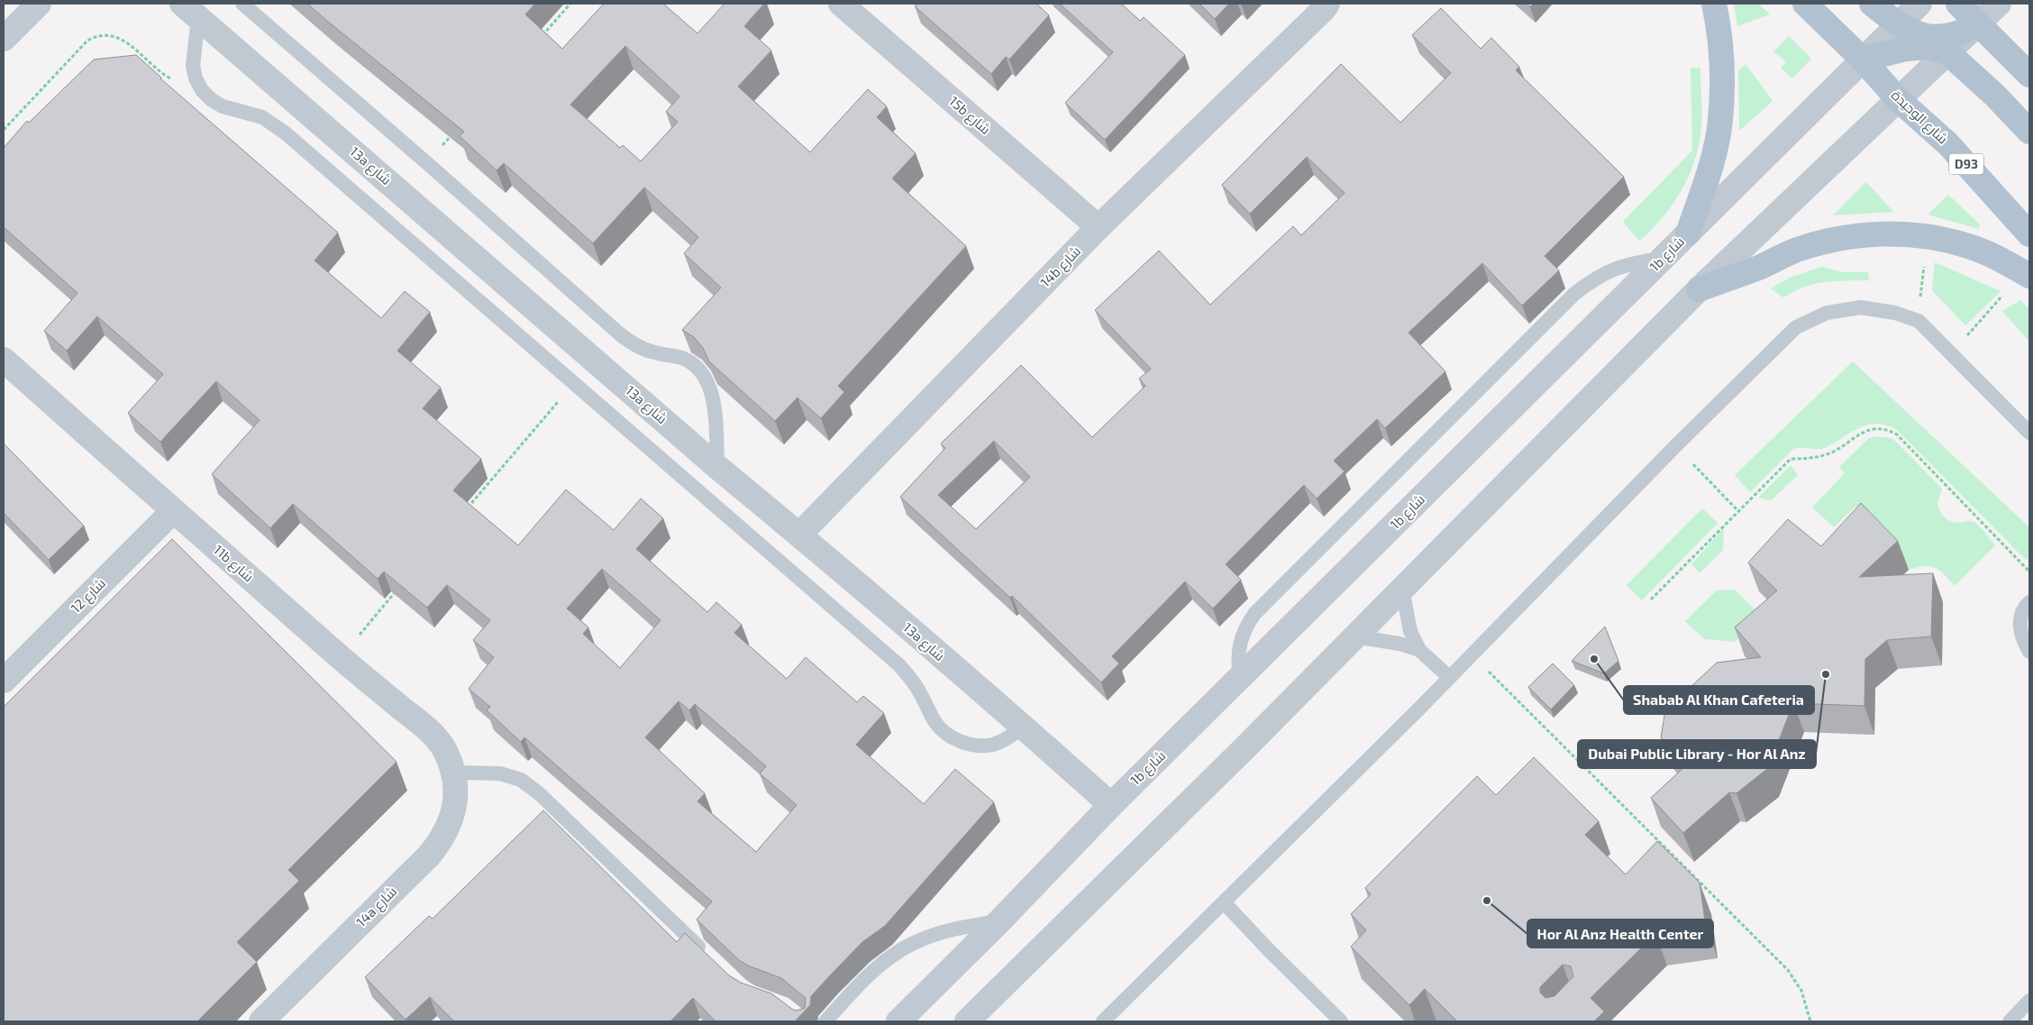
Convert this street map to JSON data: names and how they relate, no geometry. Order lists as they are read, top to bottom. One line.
{"streets":{"main road":["شارع الوحيدة","D93"],"street":["15b شارع","13a شارع","1b شارع","14b شارع","11b شارع","شارع 12","14a شارع"]},"crossings":[["15b شارع","14b شارع"],["شارع الوحيدة","1b شارع"],["13a شارع","1b شارع"],["13a شارع","14b شارع"],["11b شارع","شارع 12"],["11b شارع","14a شارع"]],"places":["Shabab Al Khan Cafeteria","Dubai Public Library - Hor Al Anz","Hor Al Anz Health Center"]}
